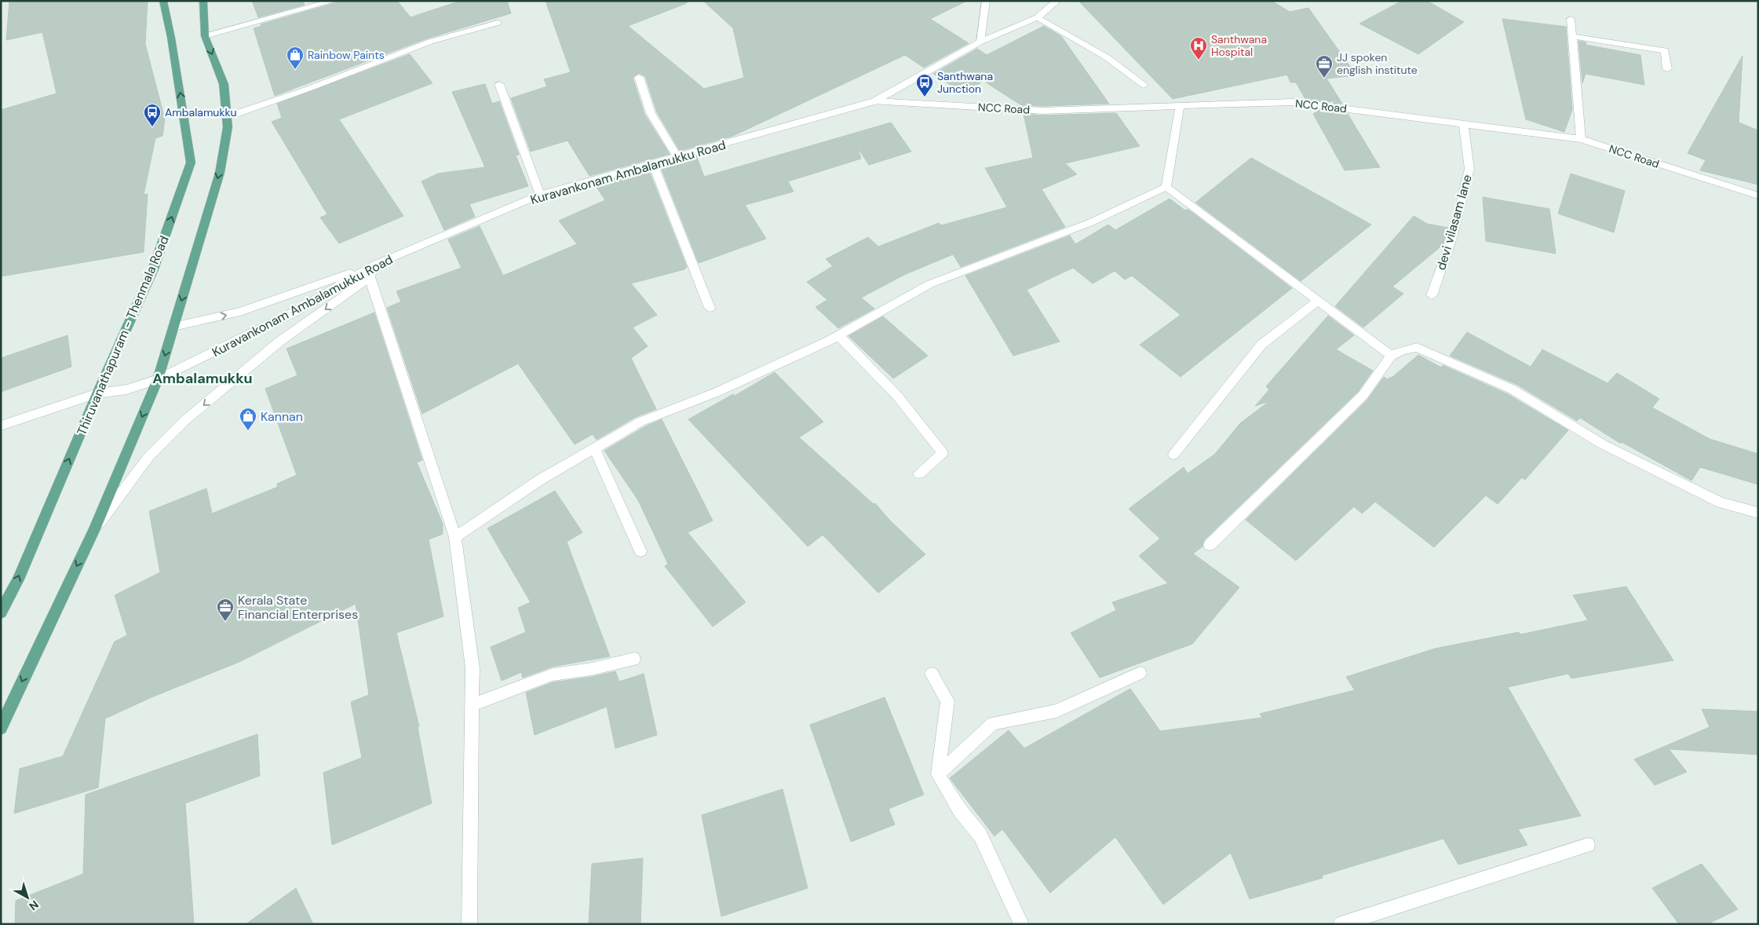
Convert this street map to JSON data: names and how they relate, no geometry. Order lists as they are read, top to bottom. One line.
{"streets":{"main road":["Thiruvanathapuram - Thenmala Road"],"street":["NCC Road","Kuravankonam Ambalamukku Road","devi vilasam lane"]},"crossings":[["NCC Road","Kuravankonam Ambalamukku Road"],["NCC Road","devi vilasam lane"],["Kuravankonam Ambalamukku Road","Thiruvanathapuram - Thenmala Road"]],"districts":["Ambalamukku"],"places":{"hospital":["Santhwana Hospital"],"shop":["Rainbow Paints","Kannan"],"office":["JJ spoken english institute","Kerala State Financial Enterprises"],"bus stop":["Santhwana Junction","Ambalamukku"]},"north":"bottom right"}
